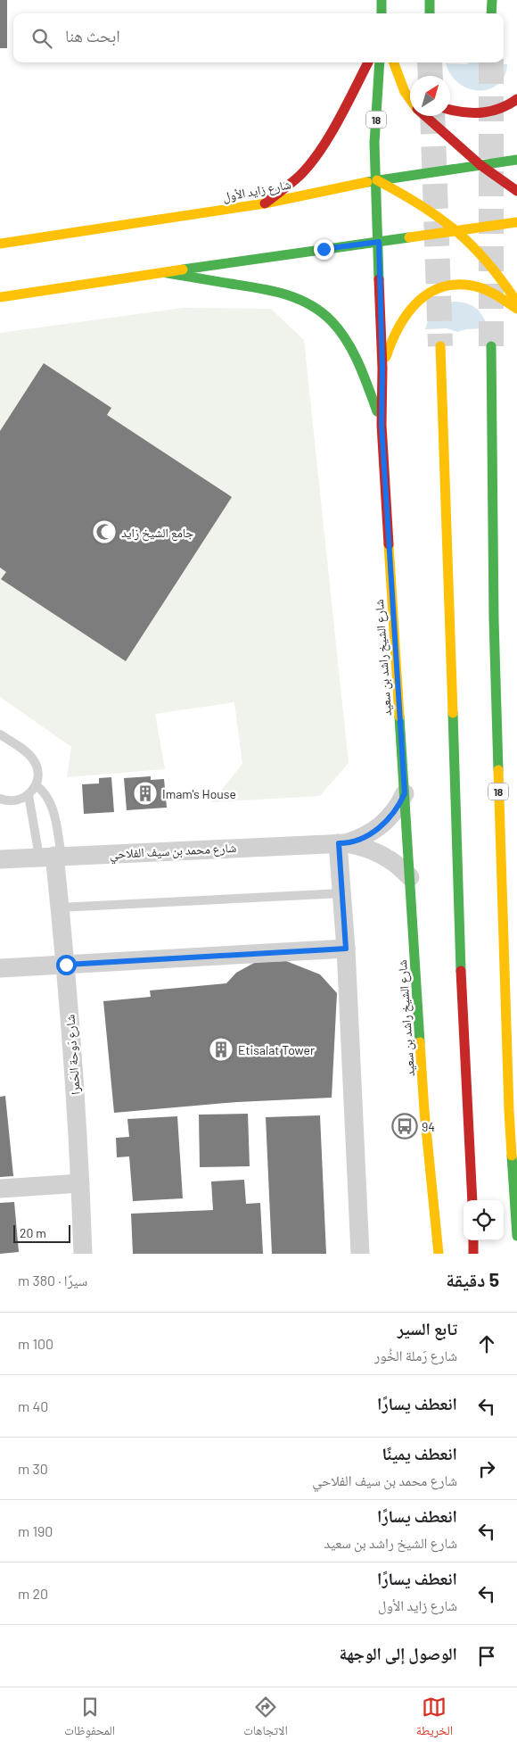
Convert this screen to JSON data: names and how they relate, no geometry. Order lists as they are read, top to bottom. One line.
{"streets":{"main road":["18","شارع زايد الأول","شارع الشيخ راشد بن سعيد"],"street":["شارع محمد بن سيف الفلاحي","شارع دَوحة الحَمرا"]},"crossings":[["شارع زايد الأول","شارع الشيخ راشد بن سعيد"],["شارع الشيخ راشد بن سعيد","شارع محمد بن سيف الفلاحي"],["شارع محمد بن سيف الفلاحي","شارع دَوحة الحَمرا"]],"places":{"mosque":["جامع الشيخ زايد"],"building":["Imam's House","Etisalat Tower"],"bus stop":["94"]},"scale_bar":"20 m","north":"top right","page":{"search":"ابحث هنا","scale":"20 m","heading":["5 دقيقة","سيرًا · 380 m"],"list":[["تابع السير","شارع رَملة الخُور","100 m"],["انعطف يسارًا","40 m"],["انعطف يمينًا","شارع محمد بن سيف الفلاحي","30 m"],["انعطف يسارًا","شارع الشيخ راشد بن سعيد","190 m"],["انعطف يسارًا","شارع زايد الأول","20 m"],"الوصول إلى الوجهة"],"nav":["الخريطة","الاتجاهات","المحفوظات"]}}
